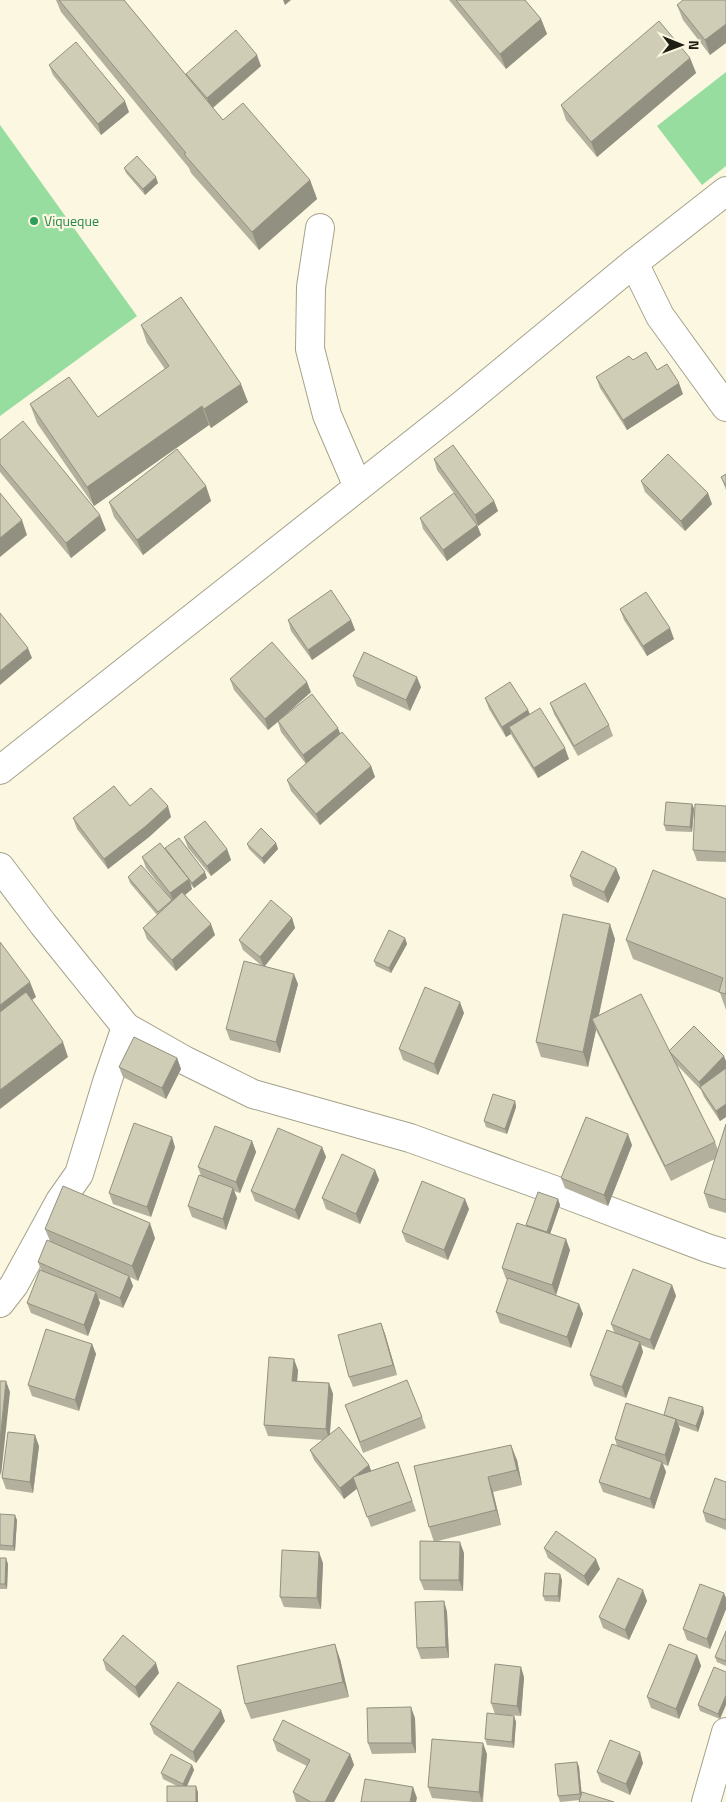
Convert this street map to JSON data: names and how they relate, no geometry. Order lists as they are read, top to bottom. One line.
{"places":["Viqueque"],"north":"right"}
